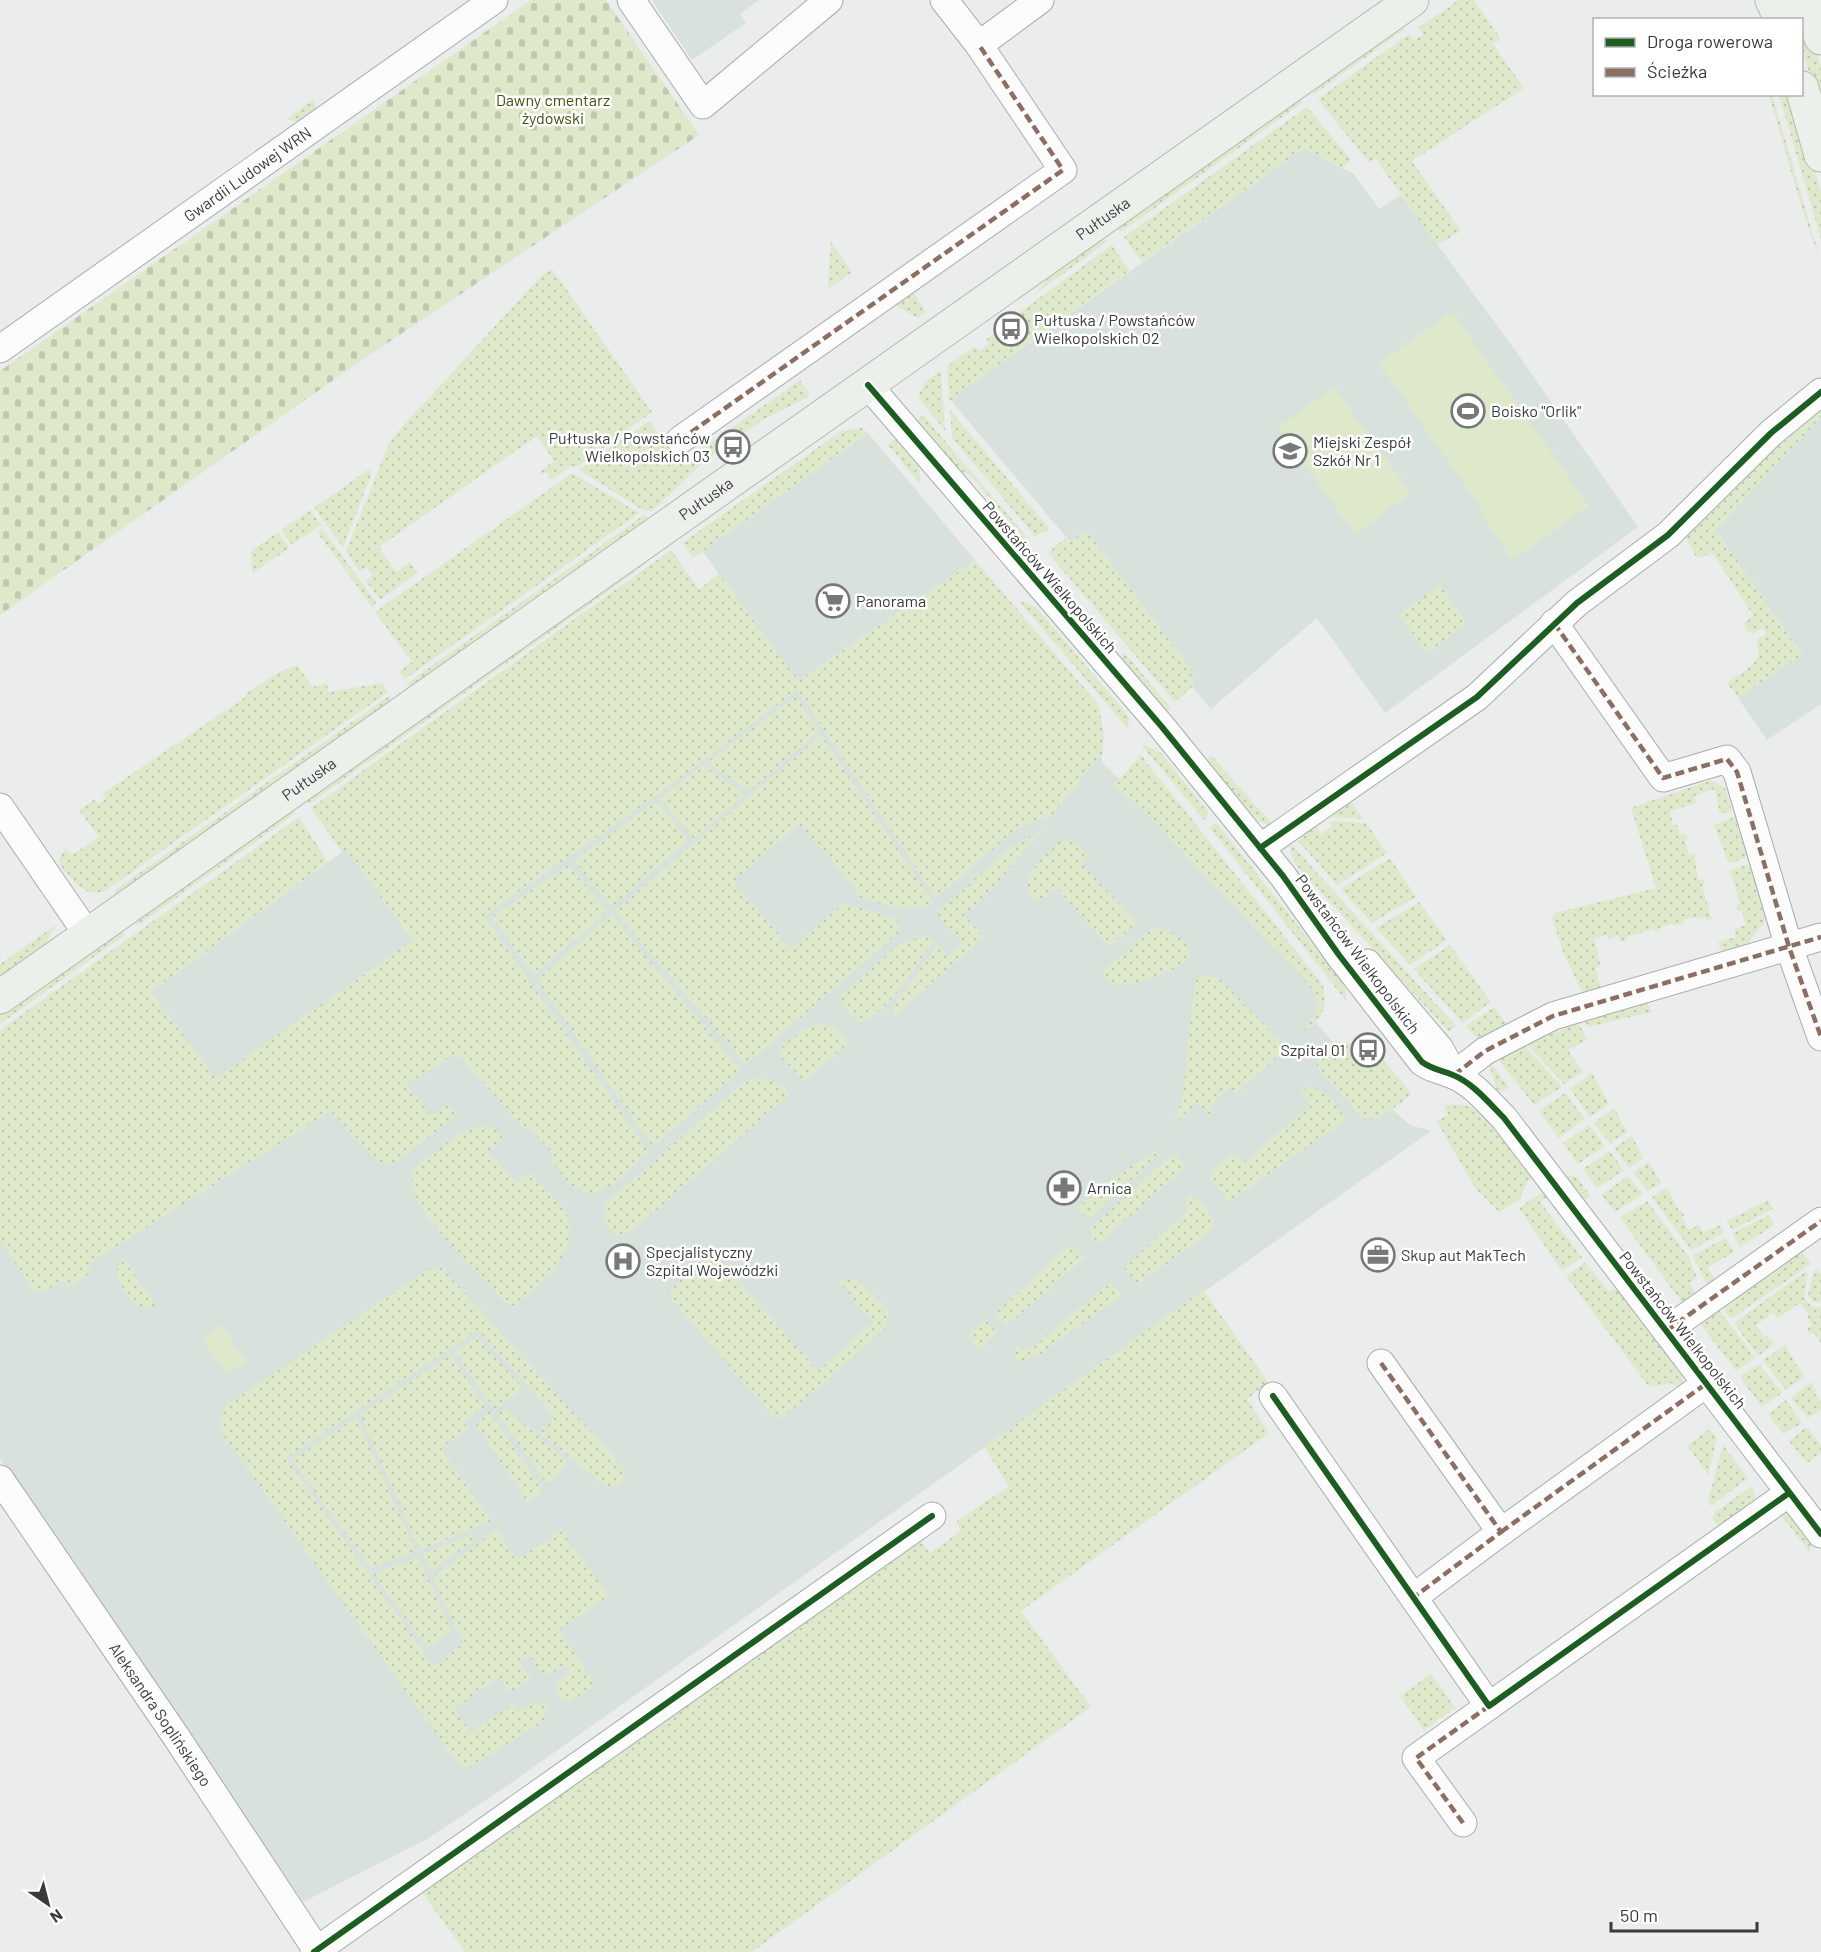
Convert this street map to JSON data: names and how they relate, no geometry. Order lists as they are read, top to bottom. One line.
{"streets":{"main road":["Pułtuska"],"street":["Gwardii Ludowej WRN","Powstańców Wielkopolskich","Aleksandra Soplińskiego"]},"crossings":[["Pułtuska","Powstańców Wielkopolskich"]],"parks":["Dawny cmentarz żydowski"],"places":{"bus stop":["Pułtuska / Powstańców Wielkopolskich 02","Pułtuska / Powstańców Wielkopolskich 03","Szpital 01"],"sports":["Boisko \"Orlik\""],"school or university":["Miejski Zespół Szkół Nr 1"],"supermarket":["Panorama"],"pharmacy":["Arnica"],"office":["Skup aut MakTech"],"hospital":["Specjalistyczny Szpital Wojewódzki"]},"legend":["Droga rowerowa","Ścieżka"],"scale_bar":"50 m","north":"bottom right"}
